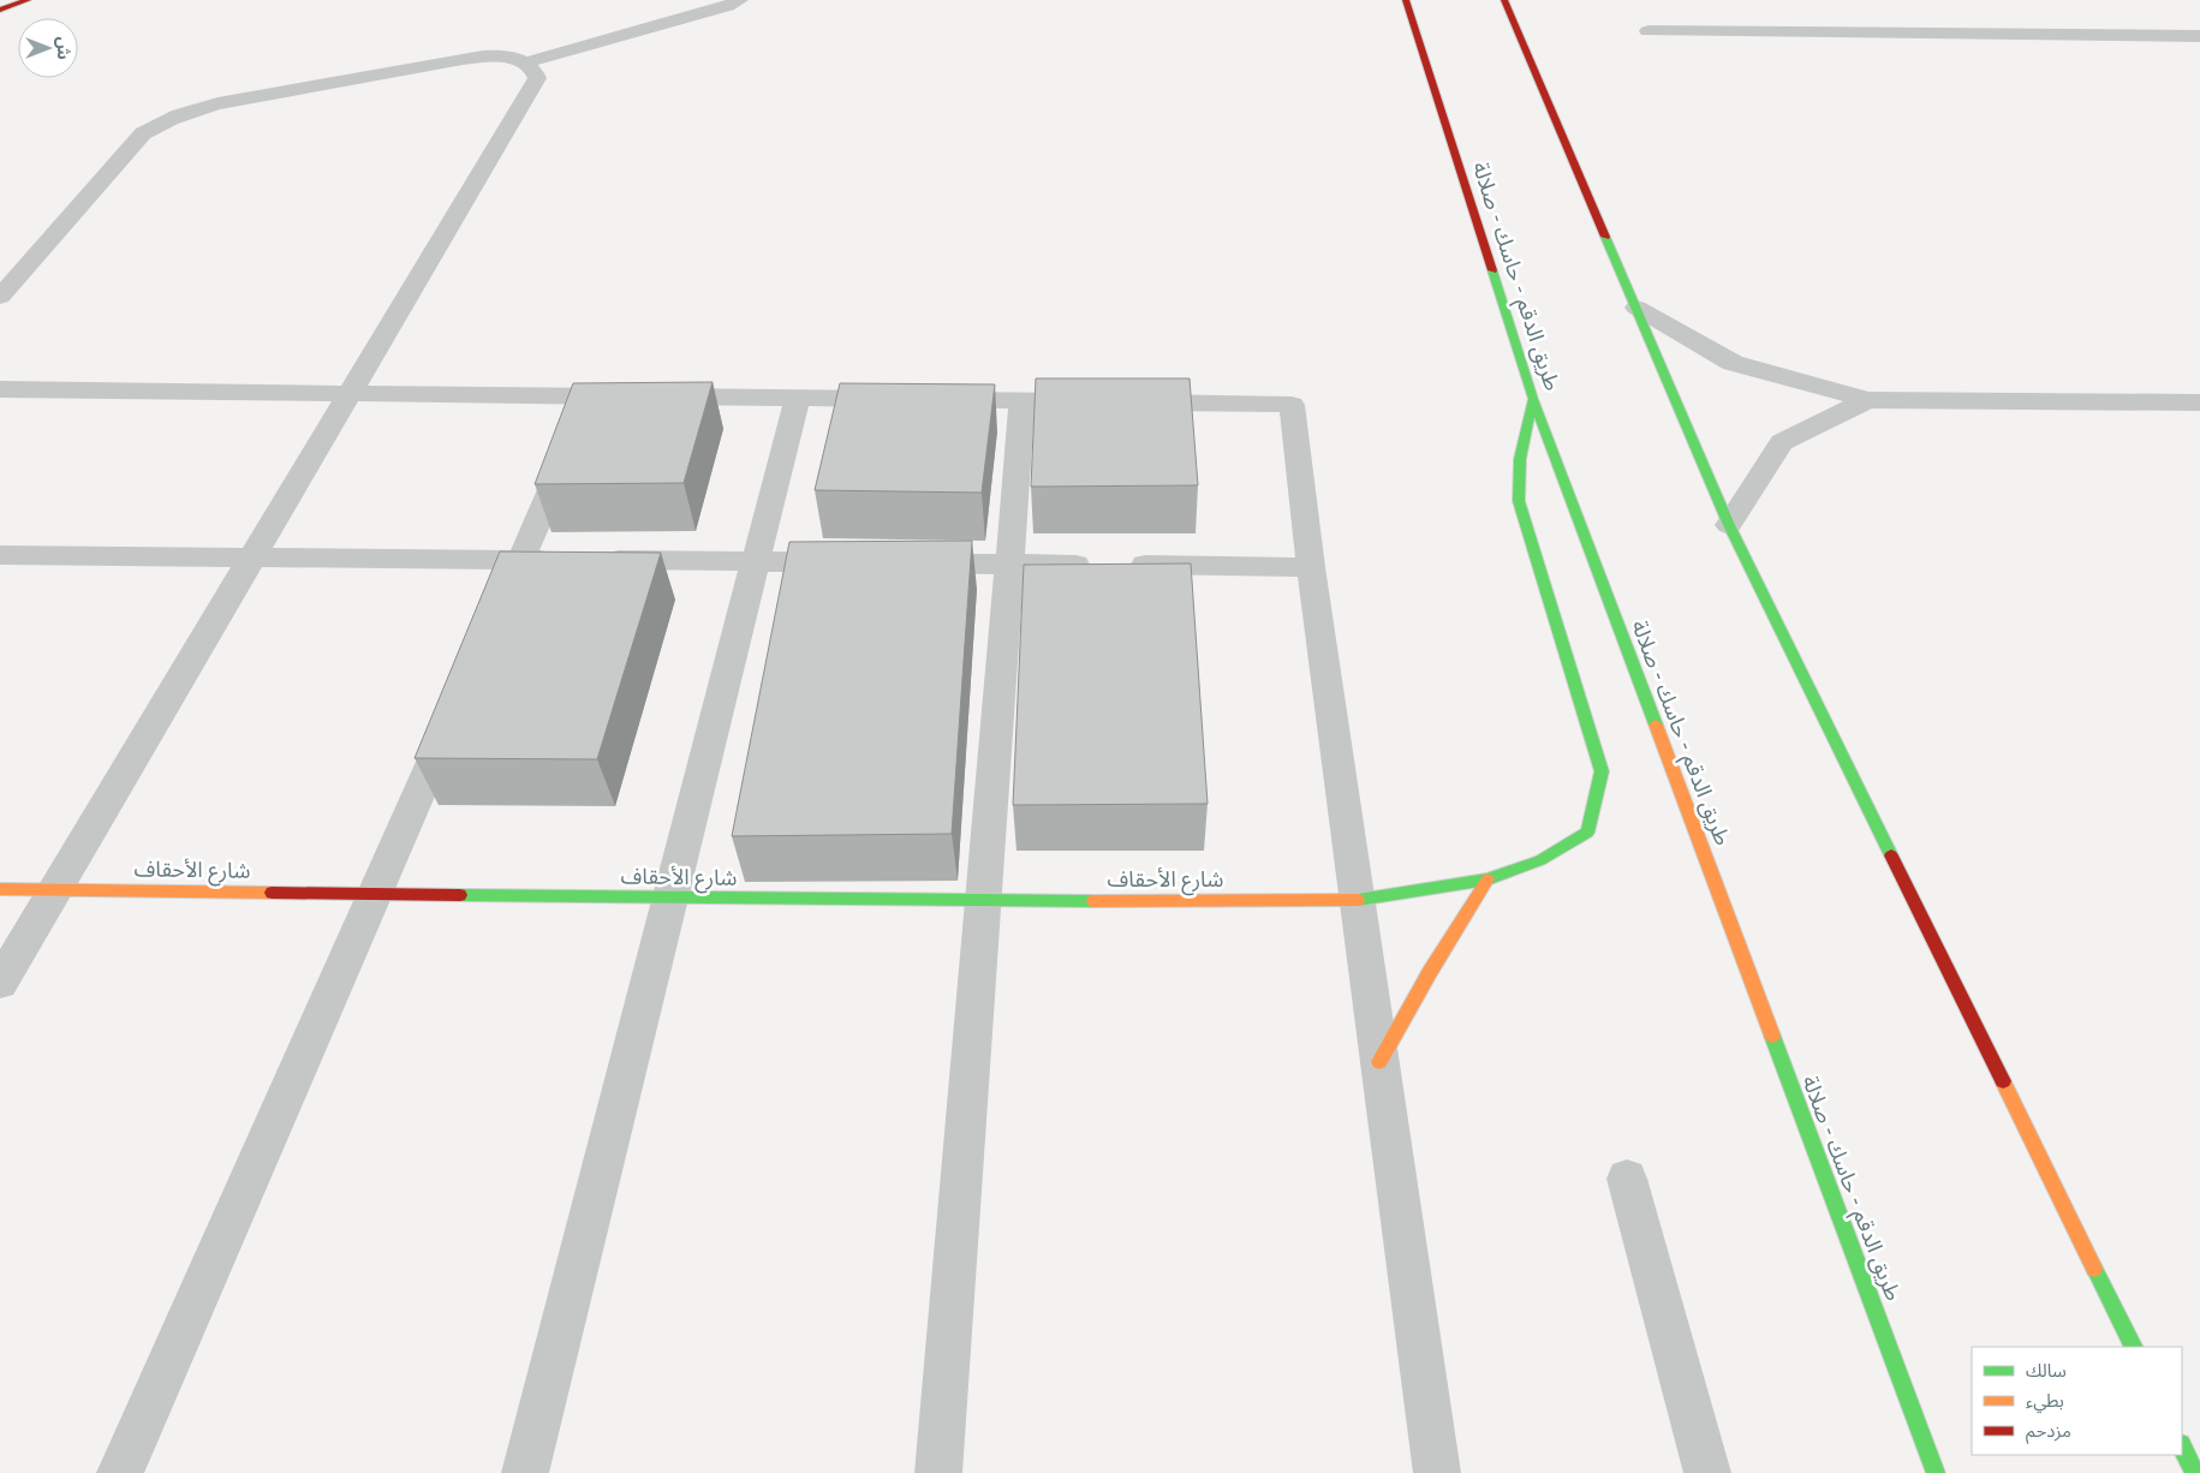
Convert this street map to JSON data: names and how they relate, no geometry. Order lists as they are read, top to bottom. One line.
{"streets":{"main road":["طريق الدقم - حاسك - صلالة","شارع الأحقاف"]},"crossings":[["طريق الدقم - حاسك - صلالة","شارع الأحقاف"]],"legend":["سالك","بطيء","مزدحم"],"north":"right"}
